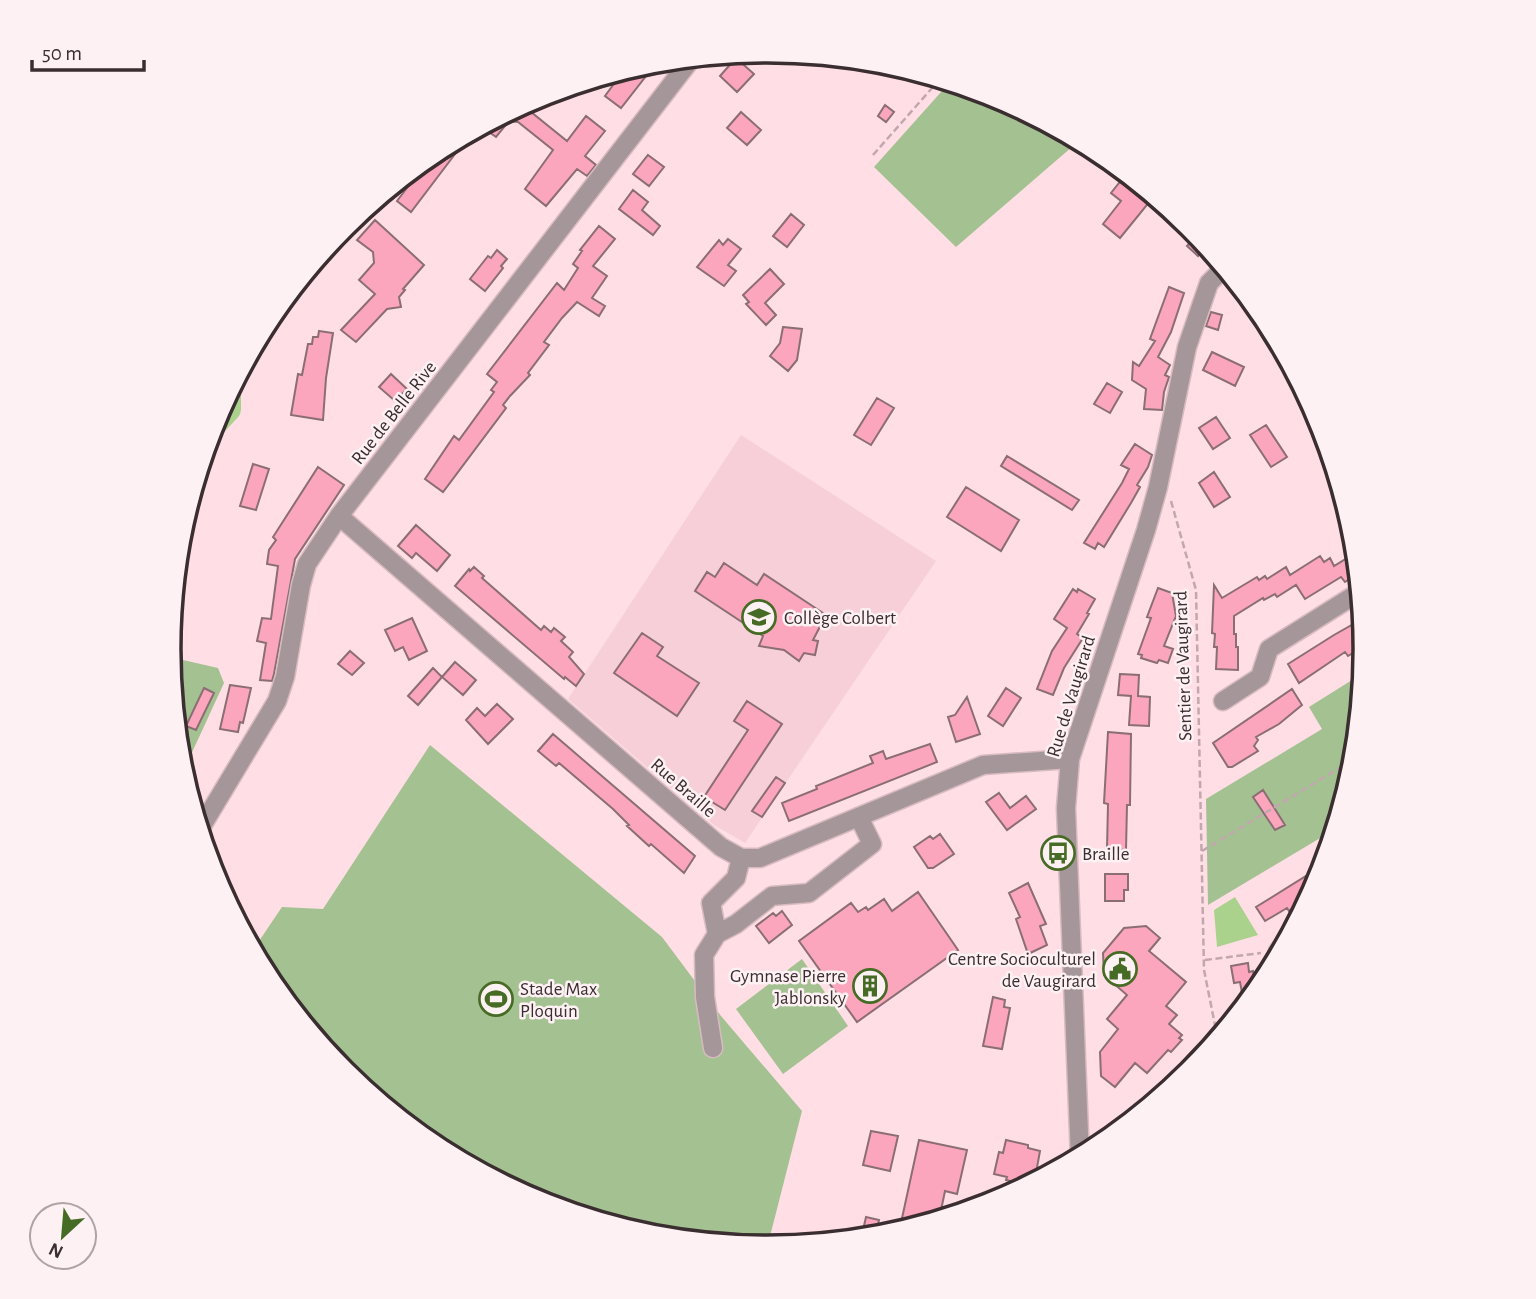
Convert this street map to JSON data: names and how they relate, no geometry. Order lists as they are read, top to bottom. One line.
{"streets":{"street":["Rue de Belle Rive","Rue de Vaugirard","Rue Braille"],"path":["Sentier de Vaugirard"]},"crossings":[["Rue de Belle Rive","Rue Braille"]],"places":{"school or university":["Collège Colbert"],"bus stop":["Braille"],"public building":["Centre Socioculturel de Vaugirard"],"building":["Gymnase Pierre Jablonsky"],"sports":["Stade Max Ploquin"]},"scale_bar":"50 m","north":"bottom left"}
